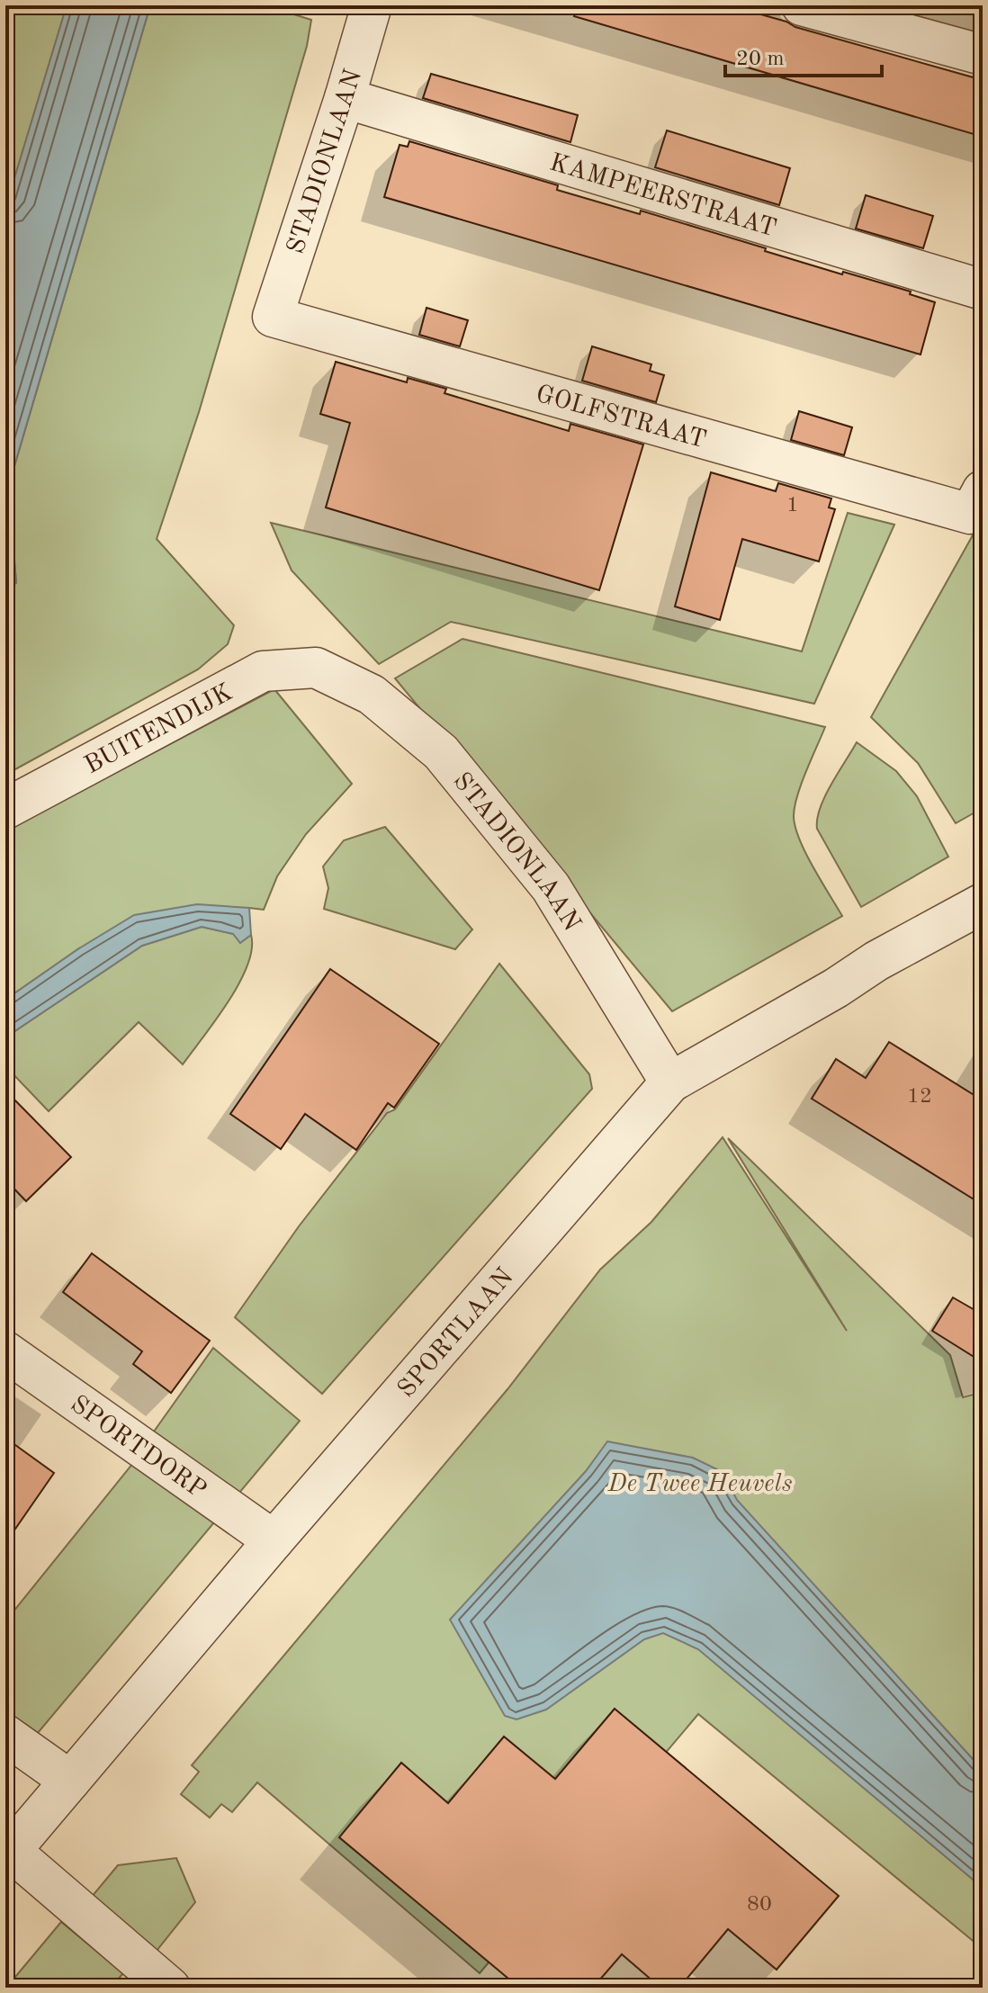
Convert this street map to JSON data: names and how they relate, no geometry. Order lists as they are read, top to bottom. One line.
{"streets":{"street":["STADIONLAAN","KAMPEERSTRAAT","GOLFSTRAAT","BUITENDIJK","SPORTLAAN","SPORTDORP"]},"crossings":[["STADIONLAAN","KAMPEERSTRAAT"],["STADIONLAAN","GOLFSTRAAT"],["STADIONLAAN","BUITENDIJK"],["STADIONLAAN","SPORTLAAN"],["SPORTLAAN","SPORTDORP"]],"parks":["De Twee Heuvels"],"house_numbers":["1","12","80"],"scale_bar":"20 m"}
